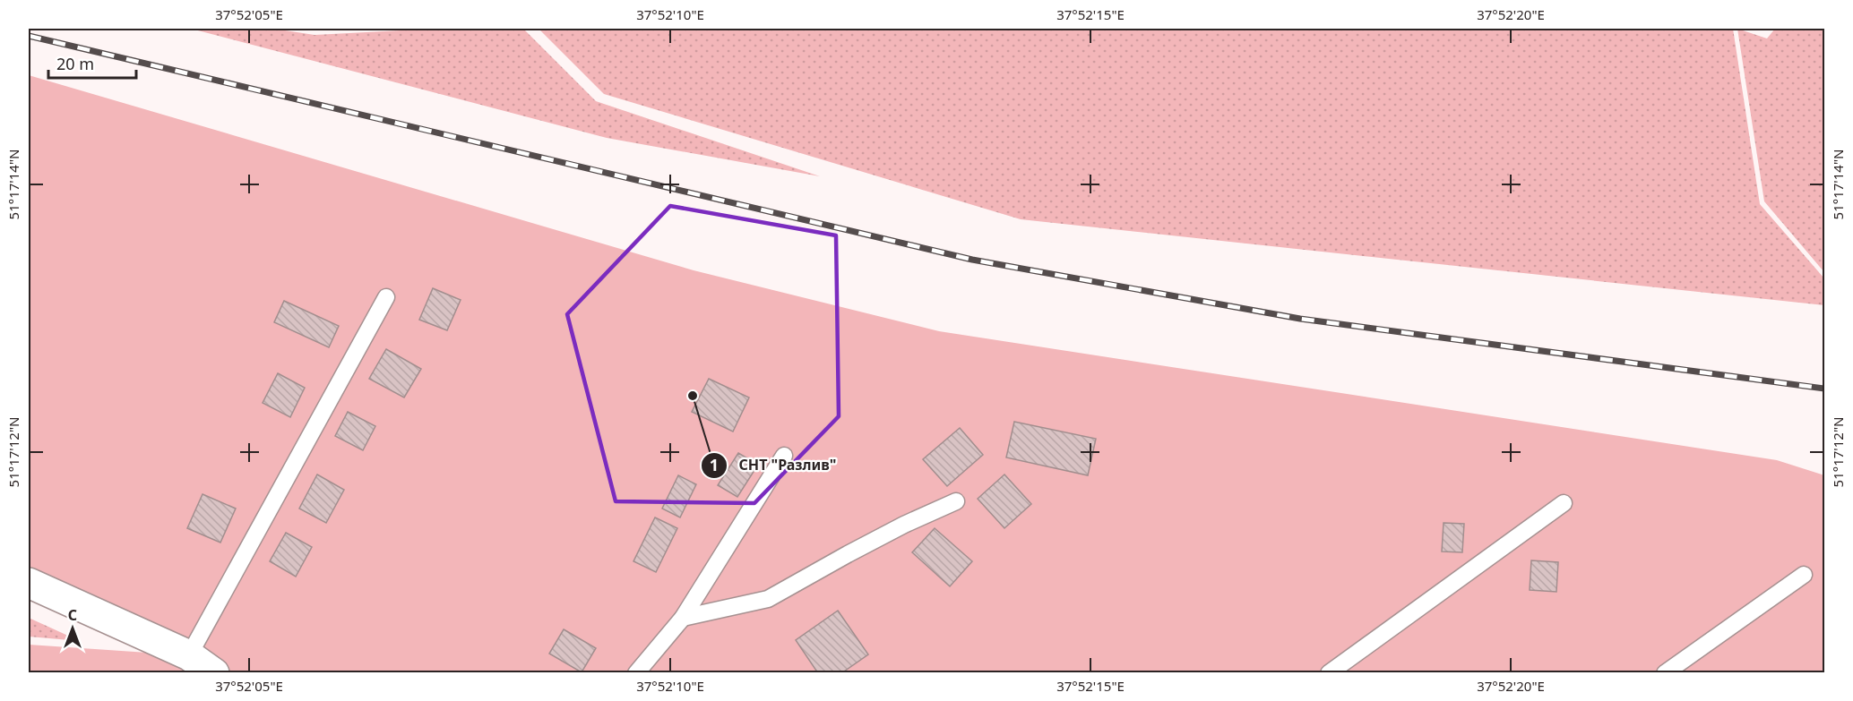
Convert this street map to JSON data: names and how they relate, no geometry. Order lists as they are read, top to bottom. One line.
{"places":["СНТ \"Разлив\""],"scale_bar":"20 m","north":"top","coordinates":["37°52'05\"E","37°52'10\"E","37°52'15\"E","37°52'20\"E","51°17'14\"N","51°17'12\"N"]}
